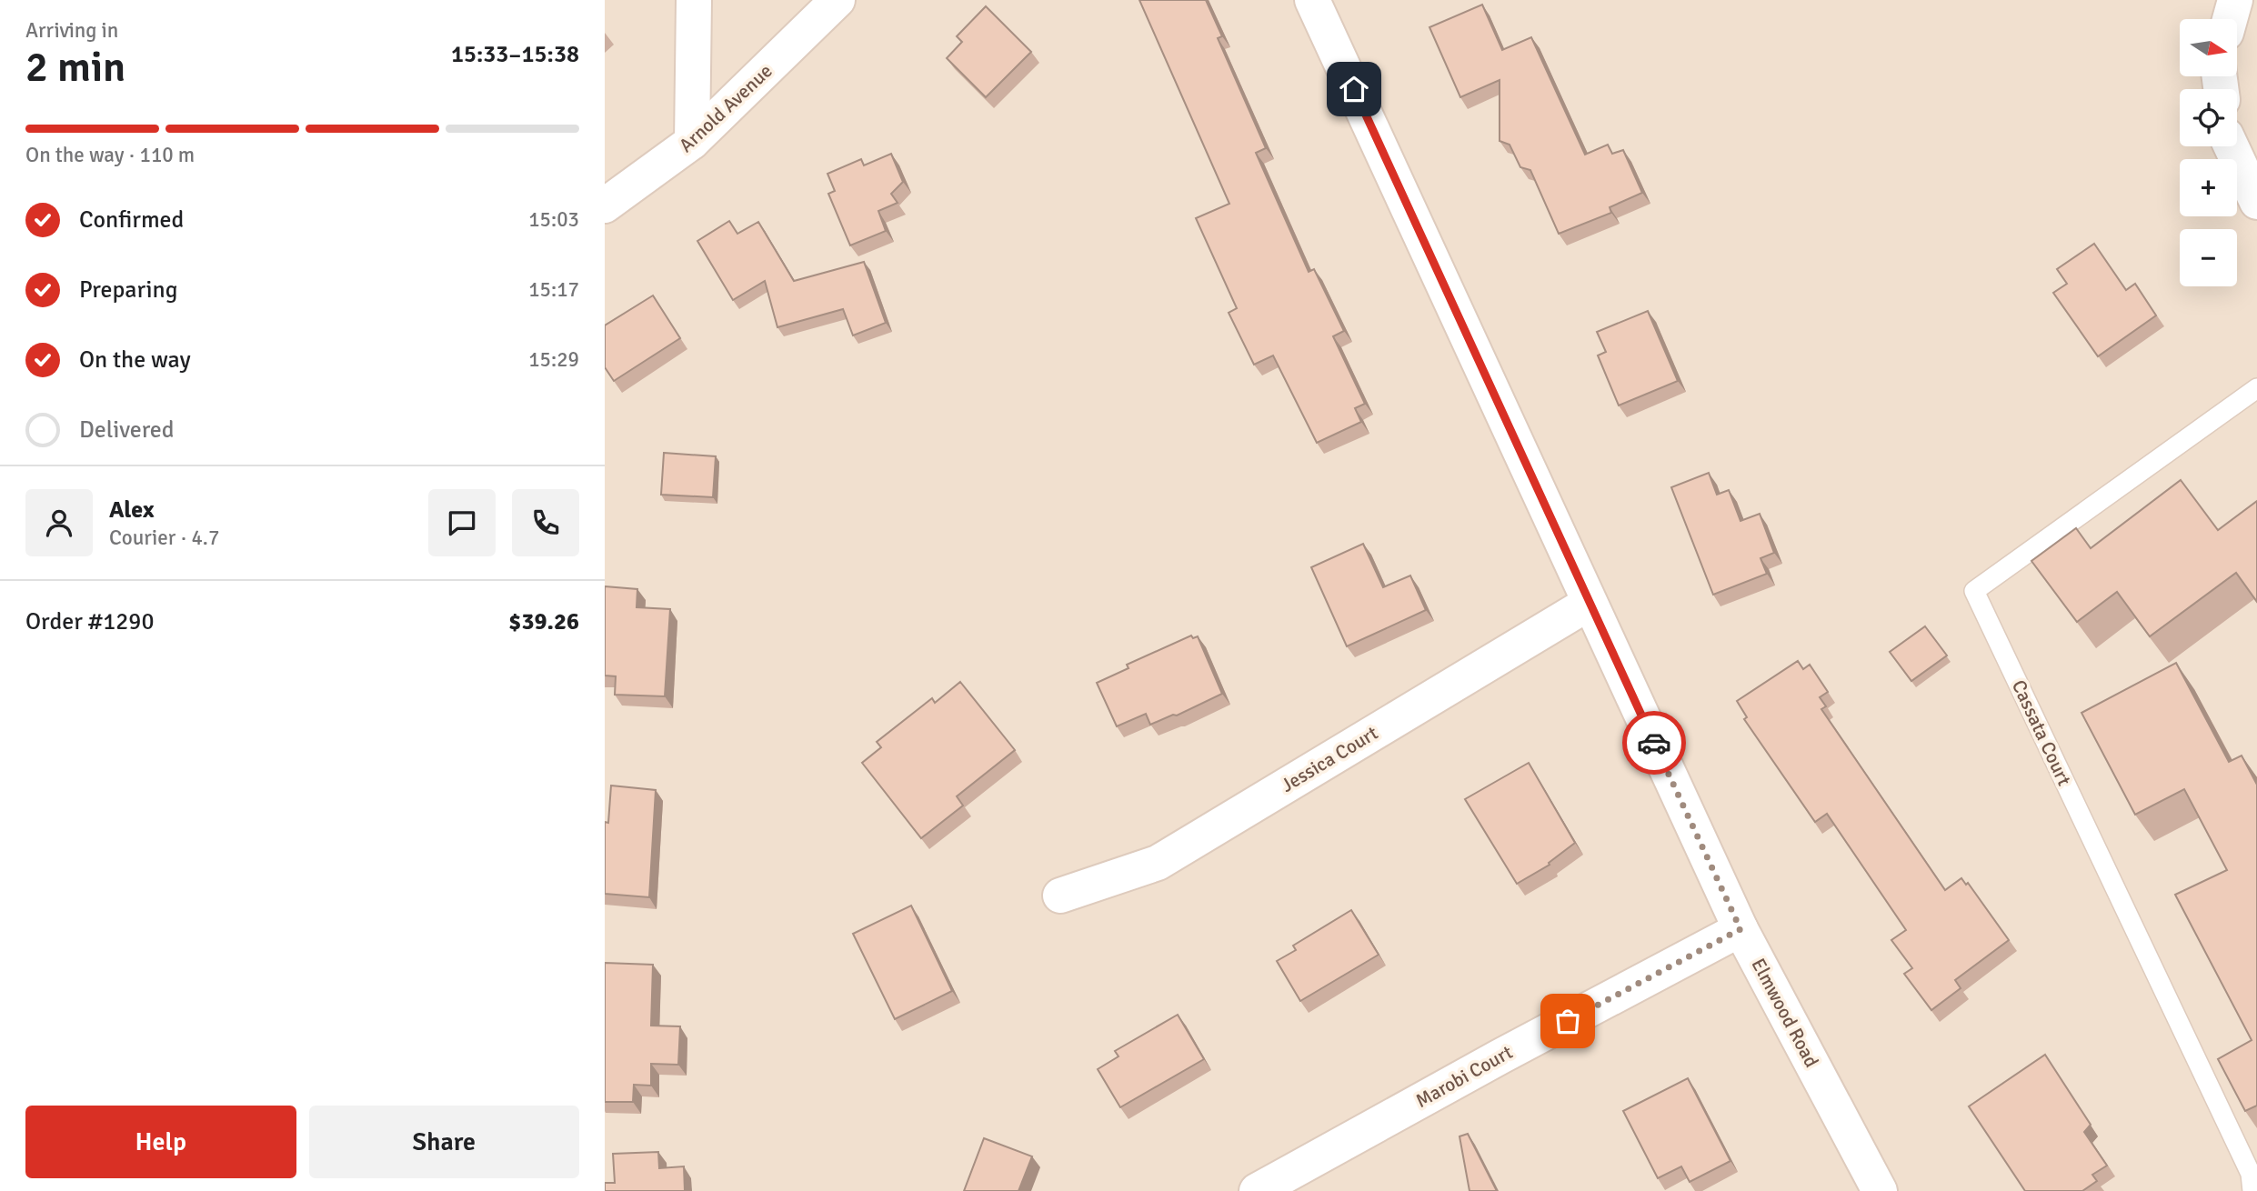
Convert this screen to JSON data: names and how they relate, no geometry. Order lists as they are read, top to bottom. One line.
{"streets":{"street":["Arnold Avenue","Jessica Court","Elmwood Road","Marobi Court"],"lane":["Cassata Court"]},"crossings":[["Jessica Court","Elmwood Road"],["Elmwood Road","Marobi Court"]],"north":"right","page":{"heading":["2 min","Arriving in","15:33–15:38"],"panel":["Alex","Courier · 4.7","Order #1290","$39.26"],"map_buttons":["+","−"],"bar":"On the way · 110 m","list":[["Confirmed","15:03"],["Preparing","15:17"],["On the way","15:29"],"Delivered"],"buttons":["Help","Share"]}}
